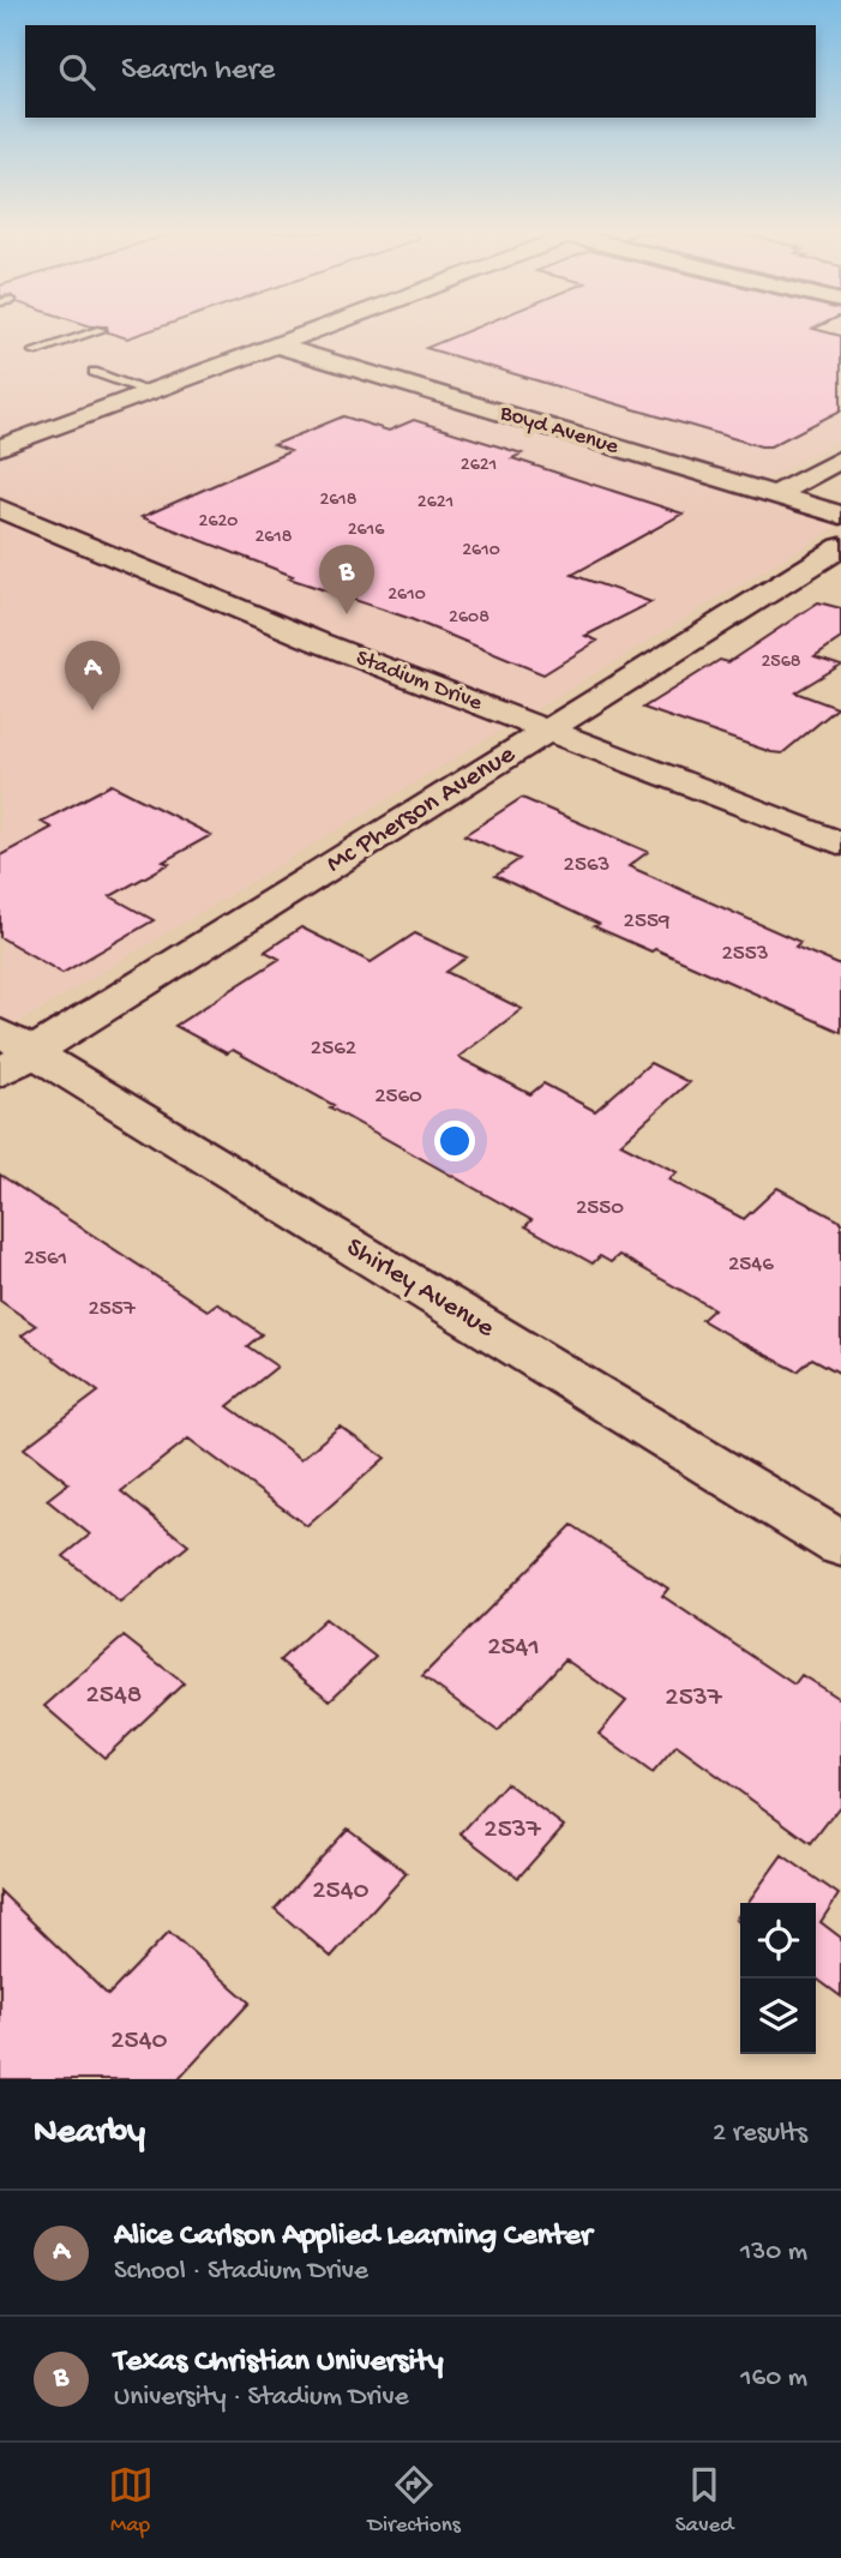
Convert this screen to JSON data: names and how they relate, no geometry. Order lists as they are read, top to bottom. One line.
{"streets":{"street":["Boyd Avenue","Stadium Drive","Mc Pherson Avenue","Shirley Avenue"]},"crossings":[["Stadium Drive","Mc Pherson Avenue"],["Mc Pherson Avenue","Shirley Avenue"]],"house_numbers":["2621","2618","2621","2620","2616","2618","2610","2610","2608","2568","2563","2559","2553","2562","2560","2550","2561","2546","2557","2541","2548","2537","2537","2540","2540"],"page":{"search":"Search here","pins":["B","A"],"heading":["Nearby","2 results"],"list":[{"mark":"A","name":"Alice Carlson Applied Learning Center","note":"School · Stadium Drive","value":"130 m"},{"mark":"B","name":"Texas Christian University","note":"University · Stadium Drive","value":"160 m"}],"nav":["Map","Directions","Saved"]}}
